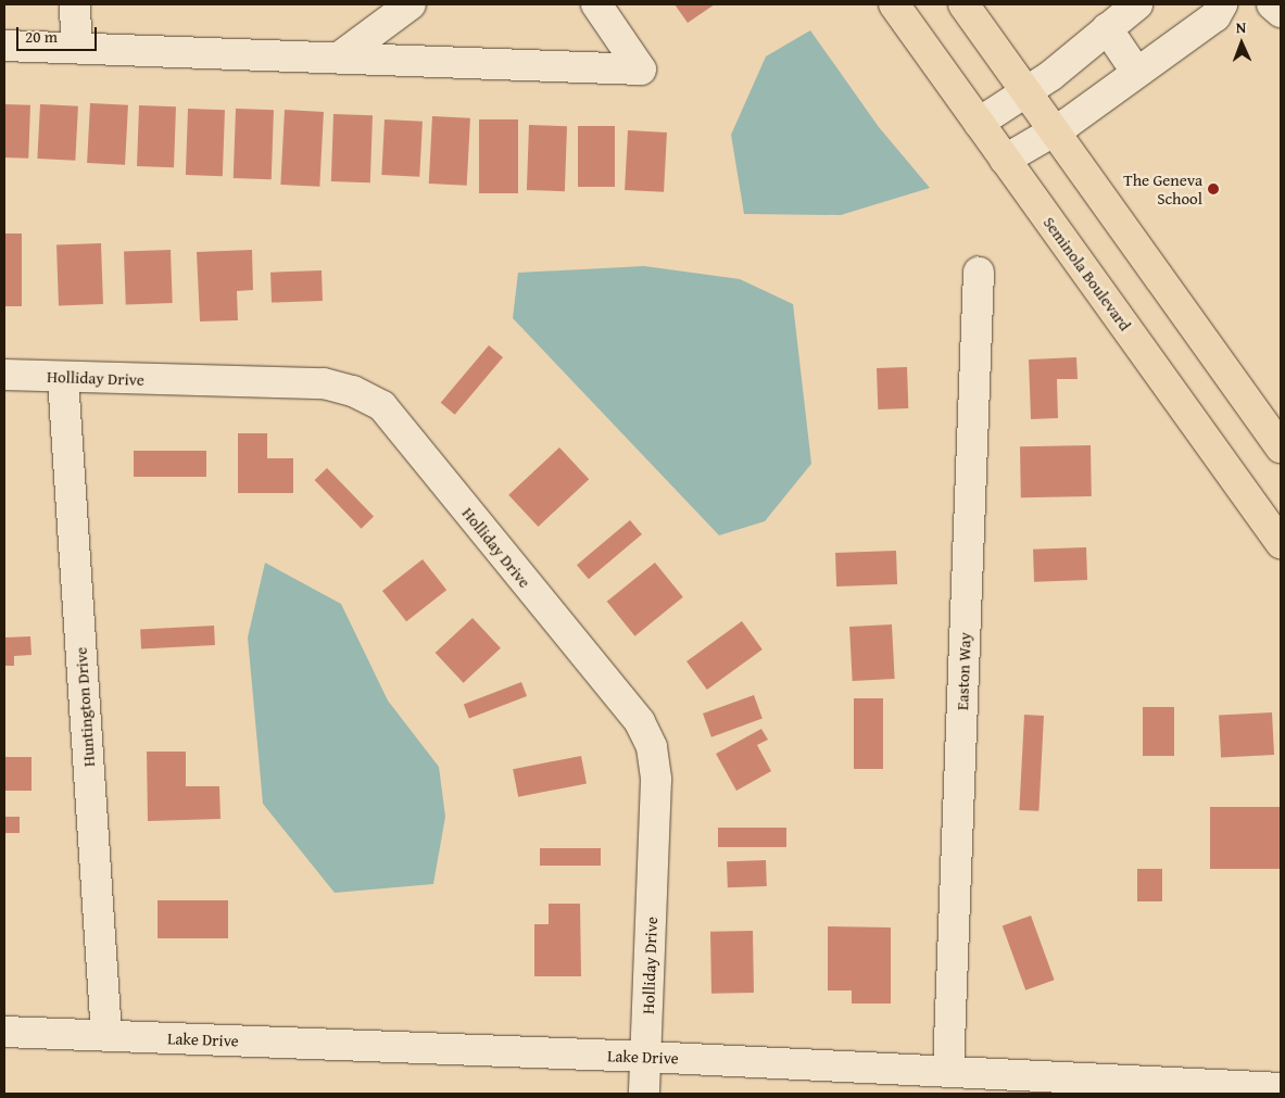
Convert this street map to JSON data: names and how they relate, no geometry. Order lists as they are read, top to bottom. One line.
{"streets":{"main road":["Seminola Boulevard"],"street":["Holliday Drive","Easton Way","Huntington Drive","Lake Drive"]},"crossings":[["Holliday Drive","Huntington Drive"],["Holliday Drive","Lake Drive"],["Easton Way","Lake Drive"],["Huntington Drive","Lake Drive"]],"places":["The Geneva School"],"scale_bar":"20 m","north":"top"}
